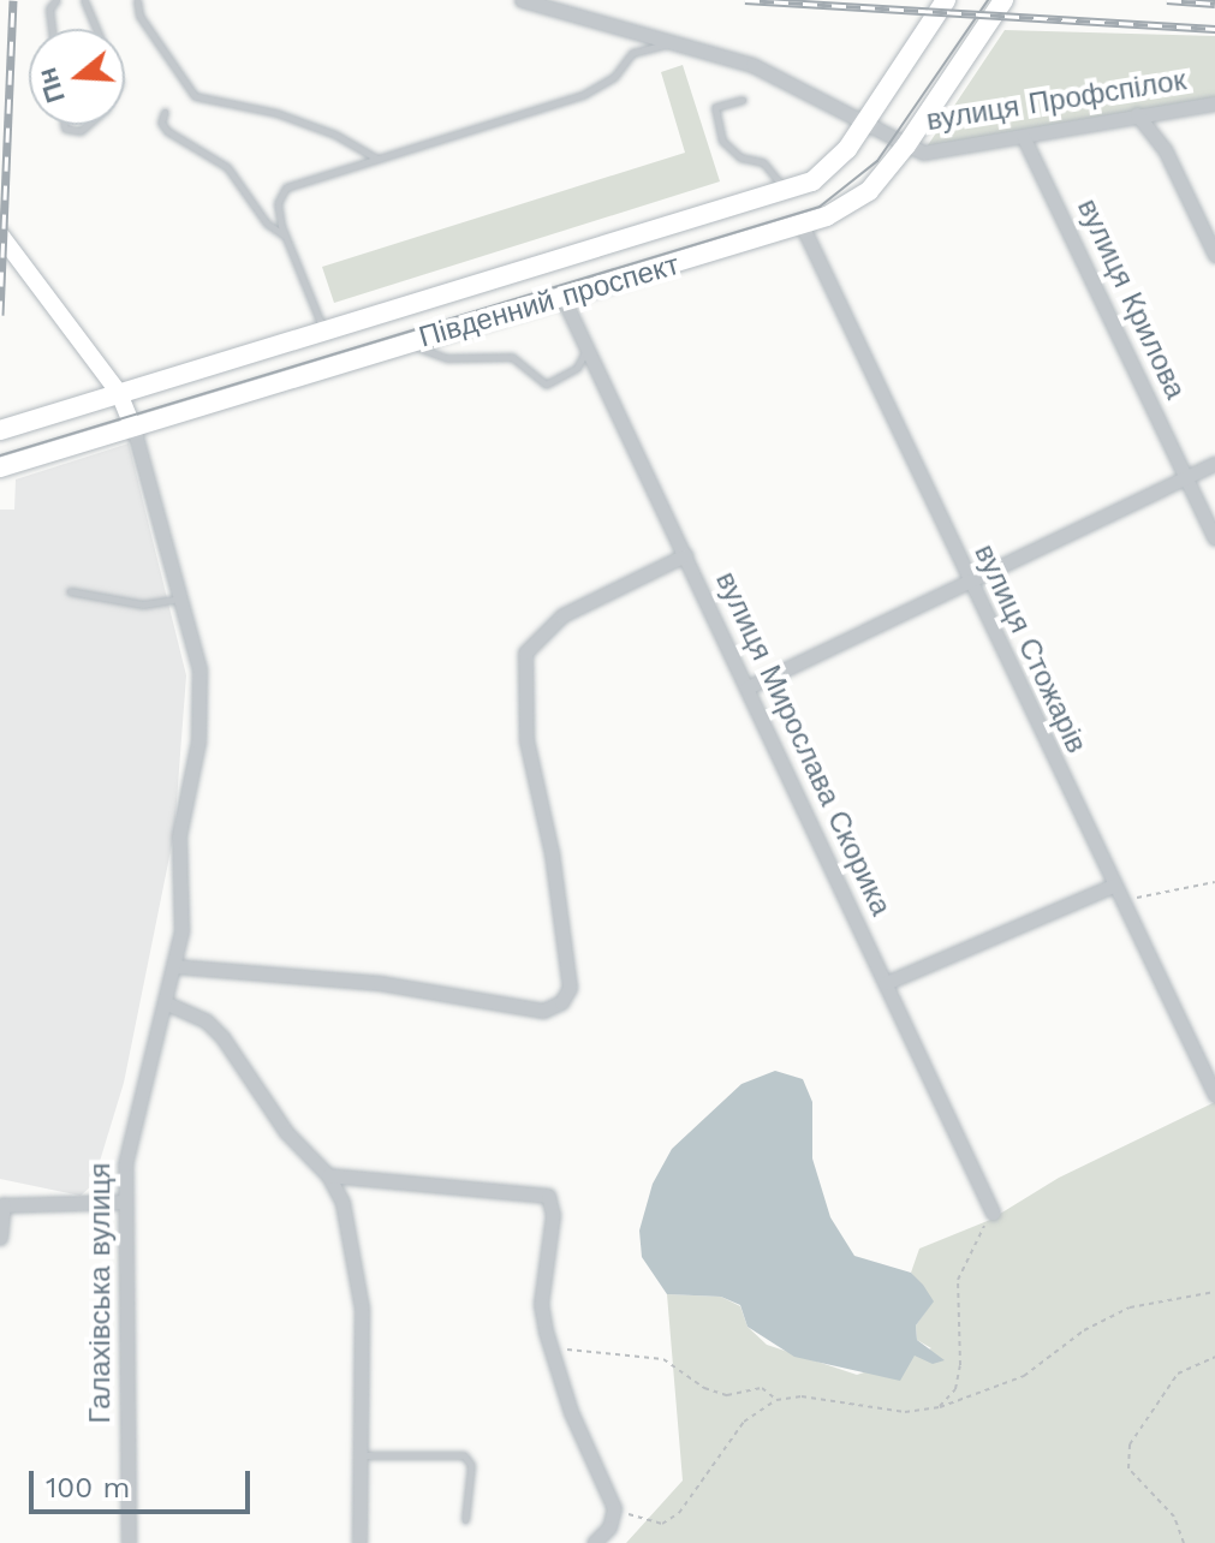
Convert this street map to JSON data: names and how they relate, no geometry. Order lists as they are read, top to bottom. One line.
{"streets":{"main road":["Південний проспект"],"street":["вулиця Профспілок","вулиця Крилова","вулиця Стожарів","вулиця Мирослава Скорика","Галахівська вулиця"]},"crossings":[["вулиця Профспілок","вулиця Крилова"],["вулиця Профспілок","Південний проспект"],["Південний проспект","вулиця Стожарів"],["Південний проспект","вулиця Мирослава Скорика"],["Південний проспект","Галахівська вулиця"]],"scale_bar":"100 m","north":"left"}
